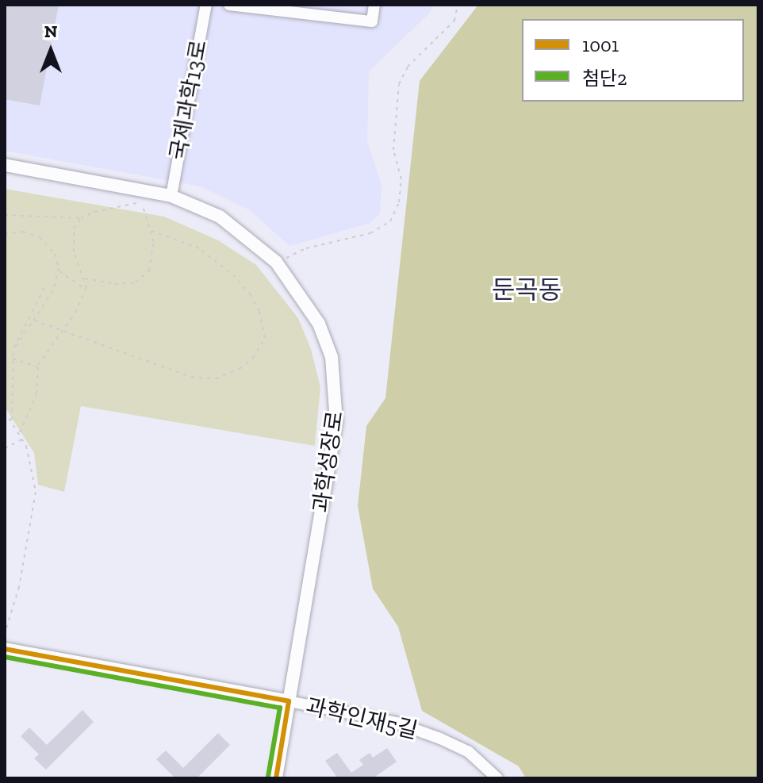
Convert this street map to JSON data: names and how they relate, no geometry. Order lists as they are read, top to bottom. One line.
{"streets":{"street":["국제과학13로","과학성장로","과학인재5길"]},"crossings":[["국제과학13로","과학성장로"],["과학성장로","과학인재5길"]],"districts":["둔곡동"],"lines":["transit line 1001","transit line 첨단2"],"legend":["1001","첨단2"],"north":"top"}
